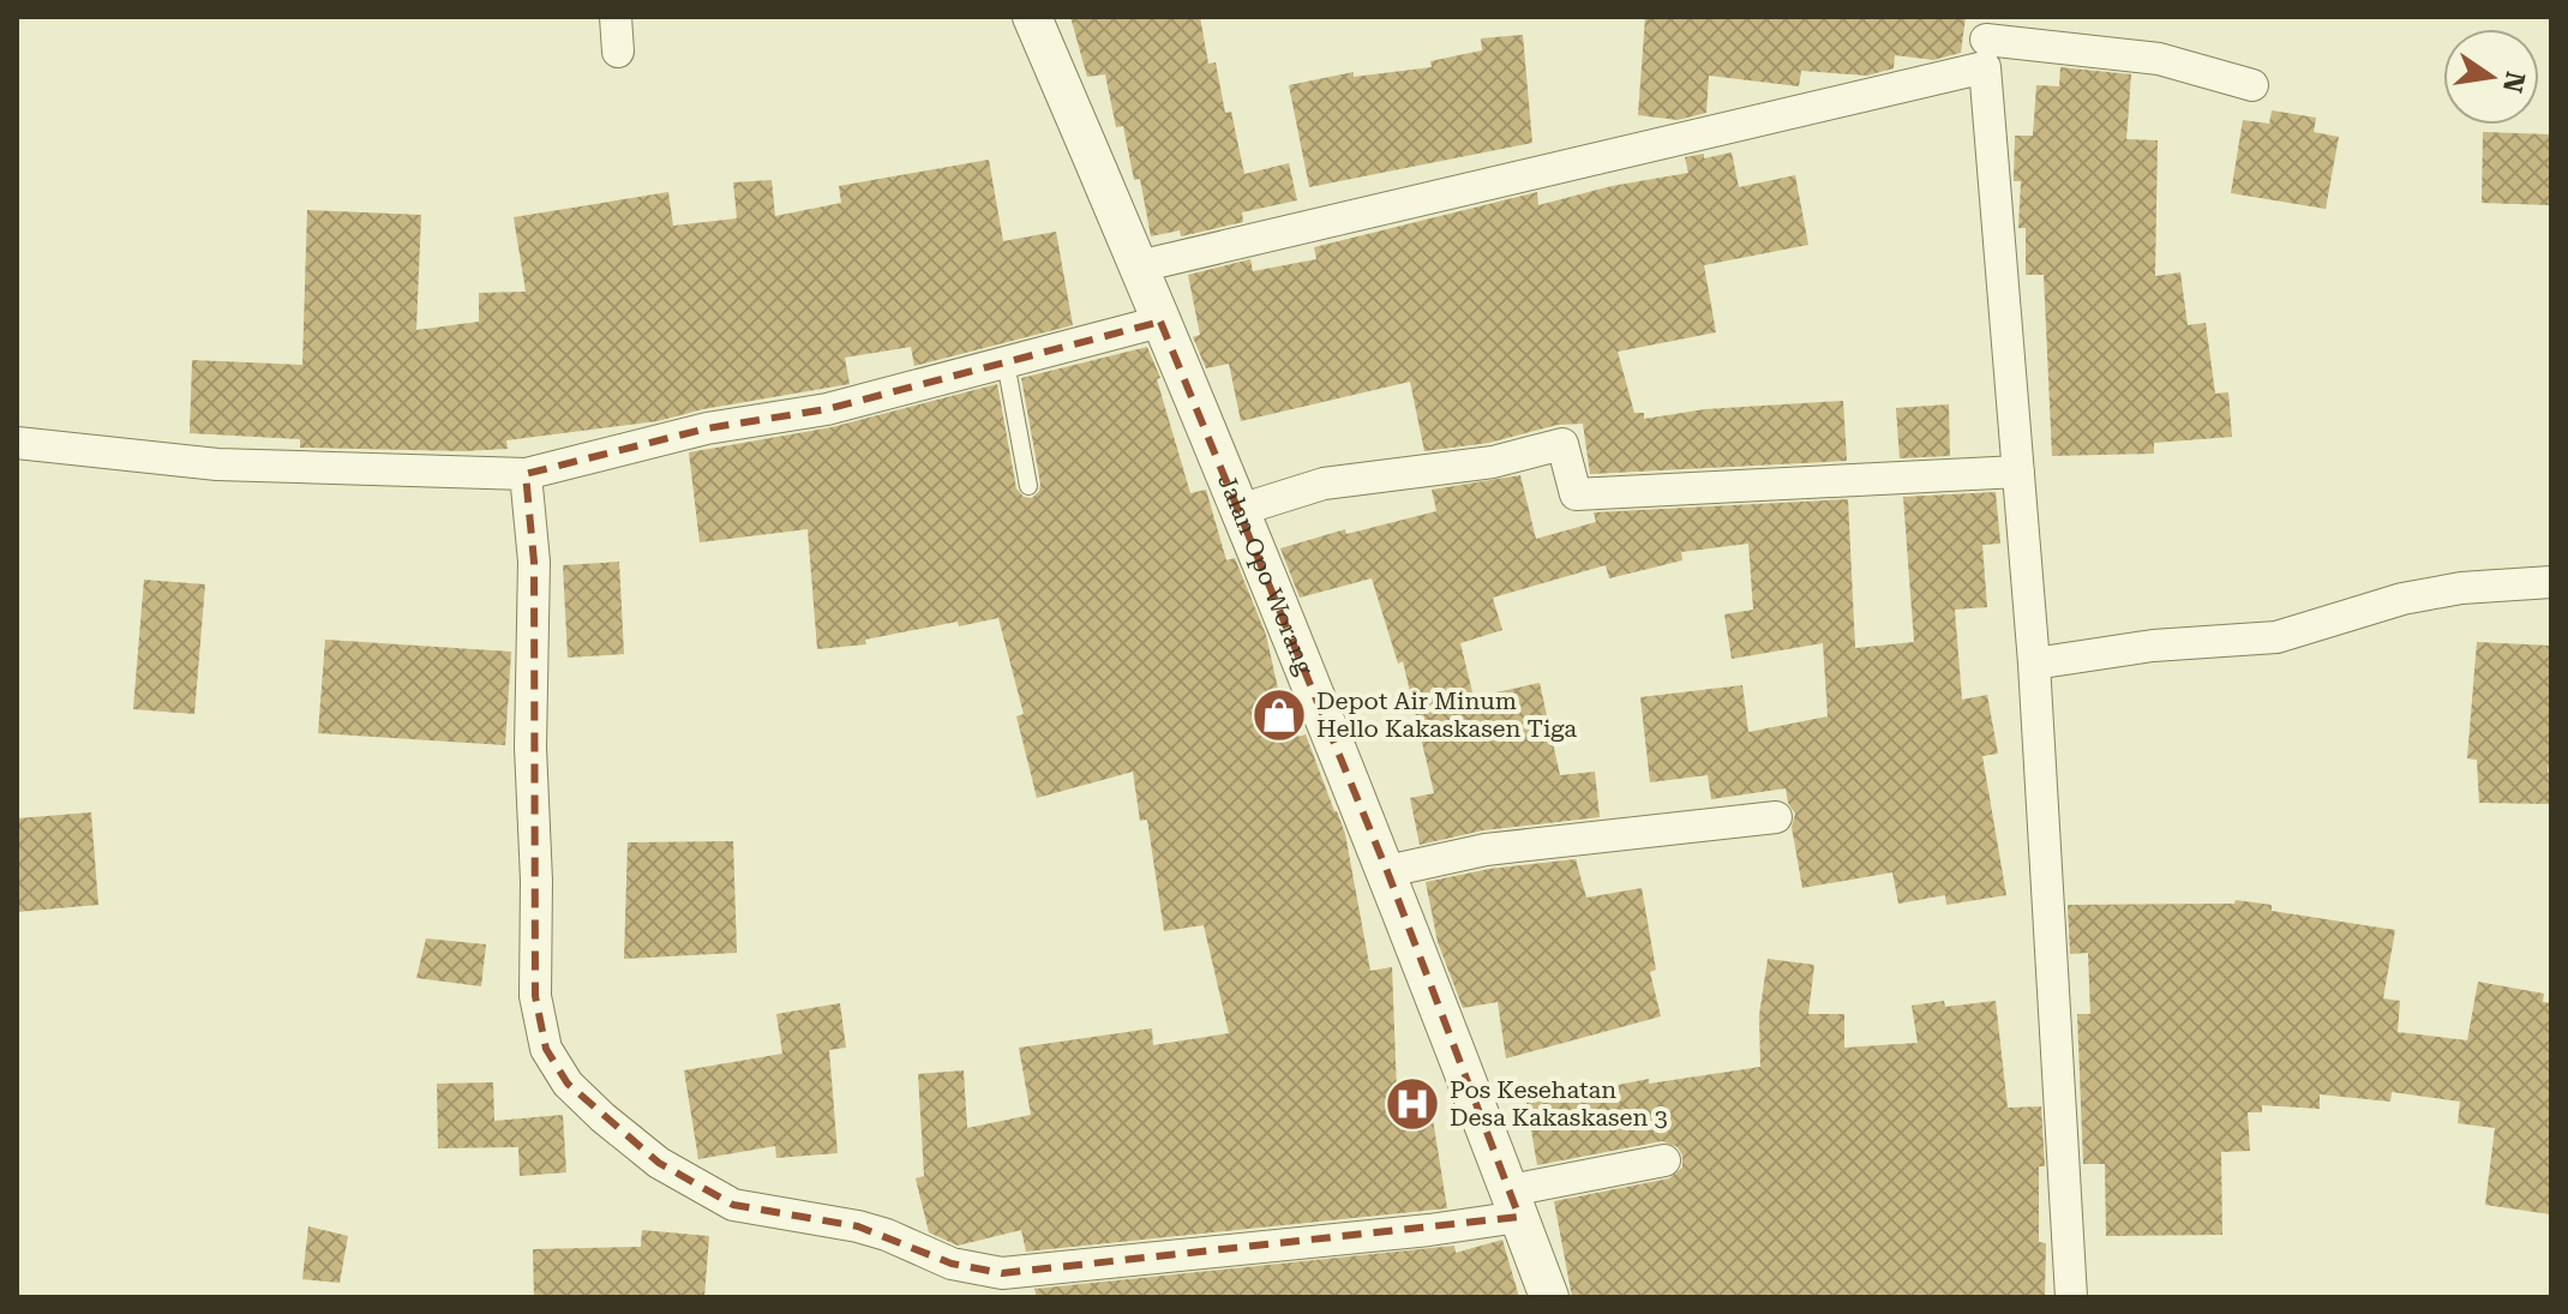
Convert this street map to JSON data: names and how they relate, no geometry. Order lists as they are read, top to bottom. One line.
{"streets":{"street":["Jalan Opo Worang"]},"places":{"shop":["Depot Air Minum Hello Kakaskasen Tiga"],"hospital":["Pos Kesehatan Desa Kakaskasen 3"]},"north":"right"}
